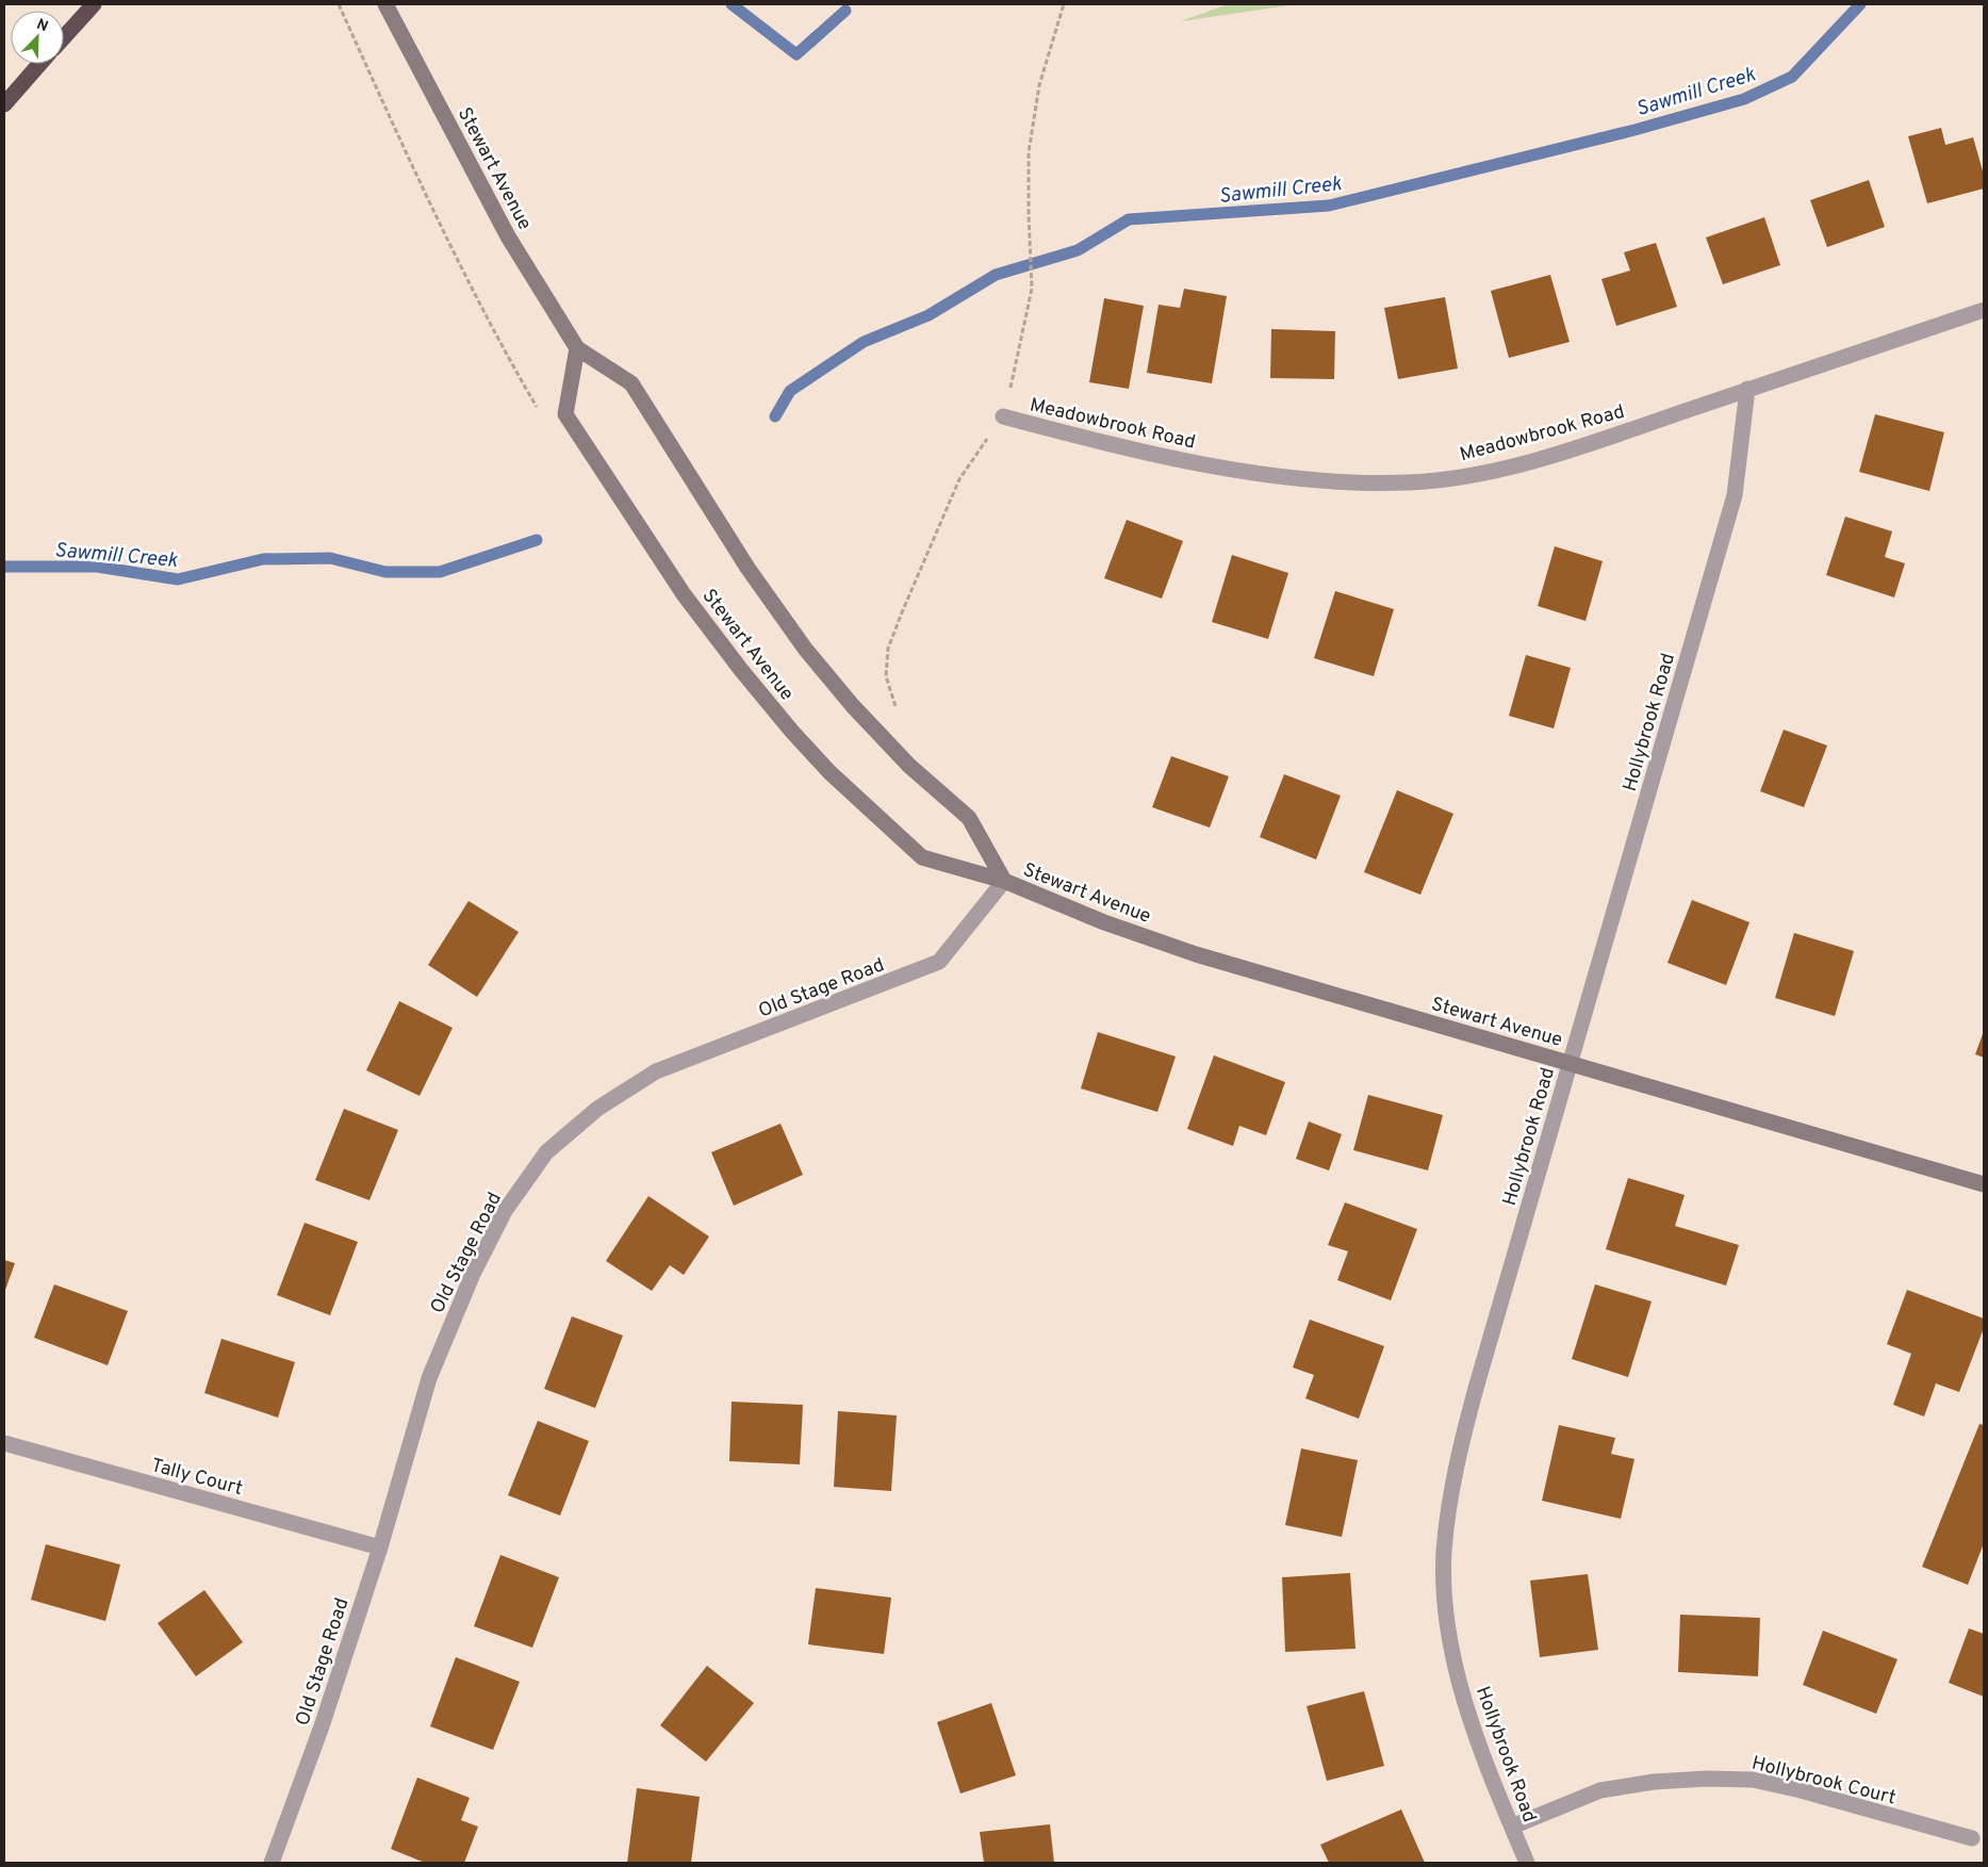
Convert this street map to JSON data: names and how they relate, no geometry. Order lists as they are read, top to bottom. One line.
{"streets":{"street":["Stewart Avenue","Meadowbrook Road","Hollybrook Road","Old Stage Road","Tally Court","Hollybrook Court"]},"crossings":[["Stewart Avenue","Hollybrook Road"],["Stewart Avenue","Old Stage Road"],["Meadowbrook Road","Hollybrook Road"],["Hollybrook Road","Hollybrook Court"],["Old Stage Road","Tally Court"]],"water":["Sawmill Creek"],"north":"top right"}
